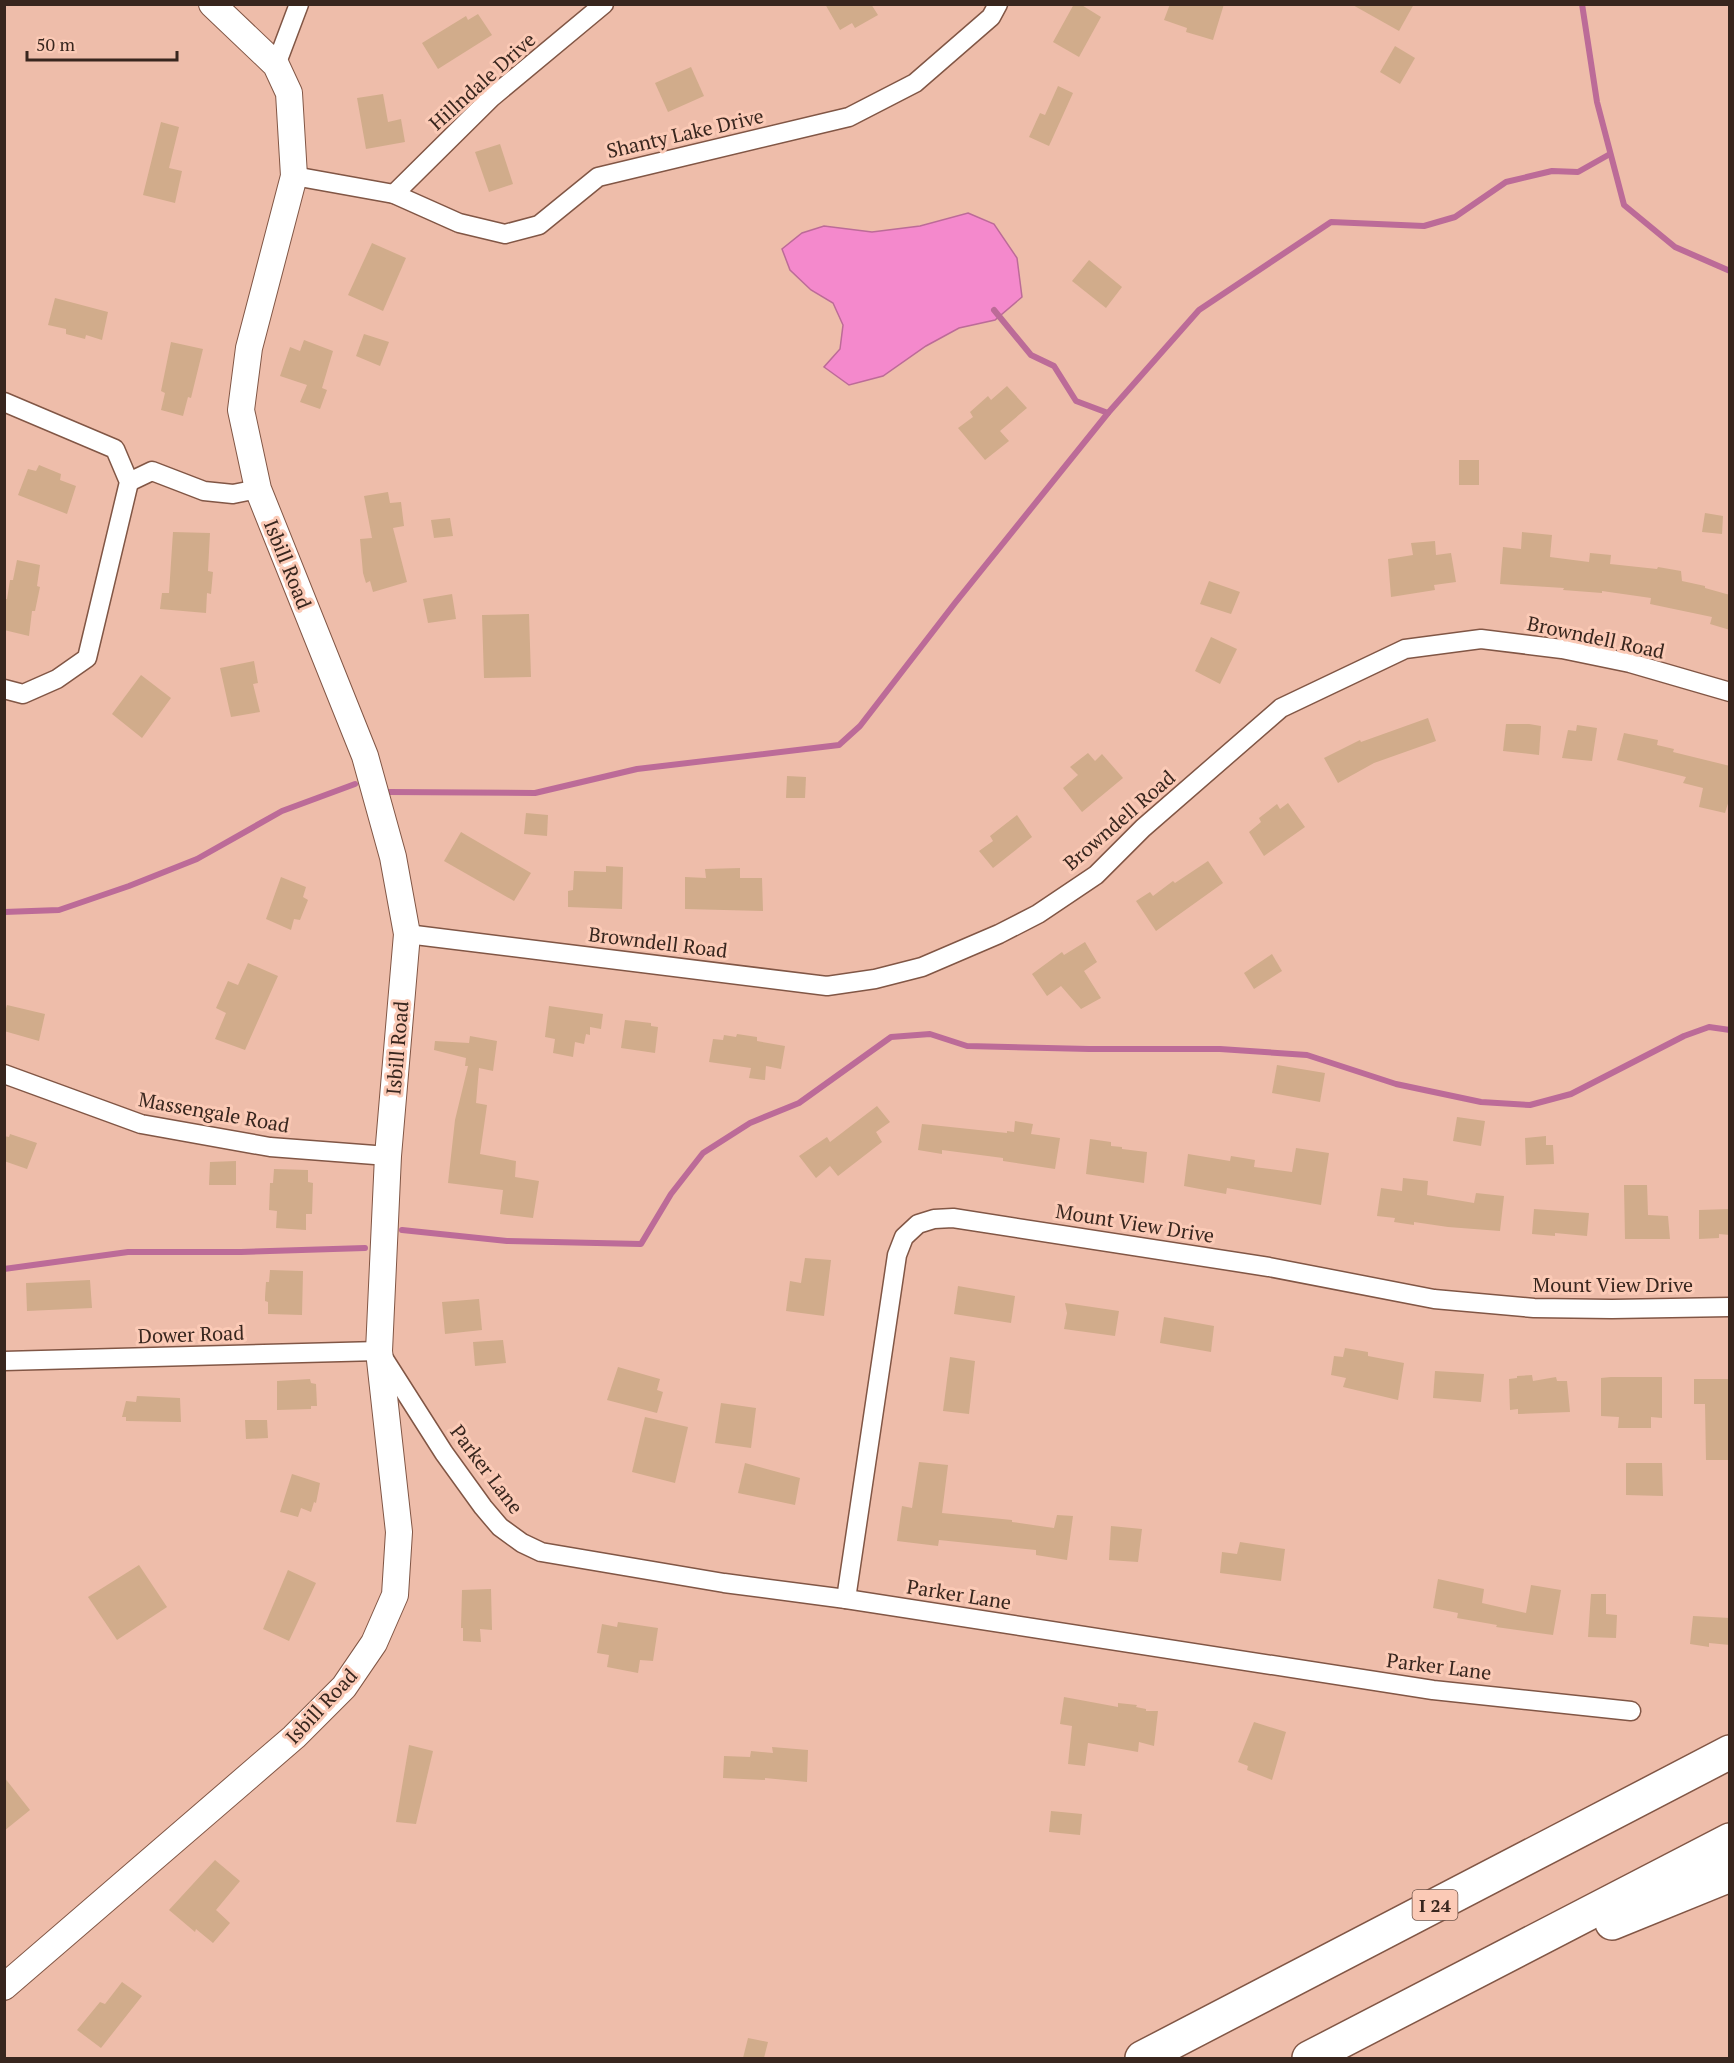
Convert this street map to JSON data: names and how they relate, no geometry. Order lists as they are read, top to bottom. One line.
{"streets":{"highway":["I 24"],"street":["Hillndale Drive","Shanty Lake Drive","Isbill Road","Browndell Road","Massengale Road","Mount View Drive","Dower Road","Parker Lane"]},"crossings":[["Hillndale Drive","Shanty Lake Drive"],["Shanty Lake Drive","Isbill Road"],["Isbill Road","Browndell Road"],["Isbill Road","Massengale Road"],["Isbill Road","Dower Road"],["Isbill Road","Parker Lane"],["Mount View Drive","Parker Lane"],["Dower Road","Parker Lane"]],"scale_bar":"50 m"}
